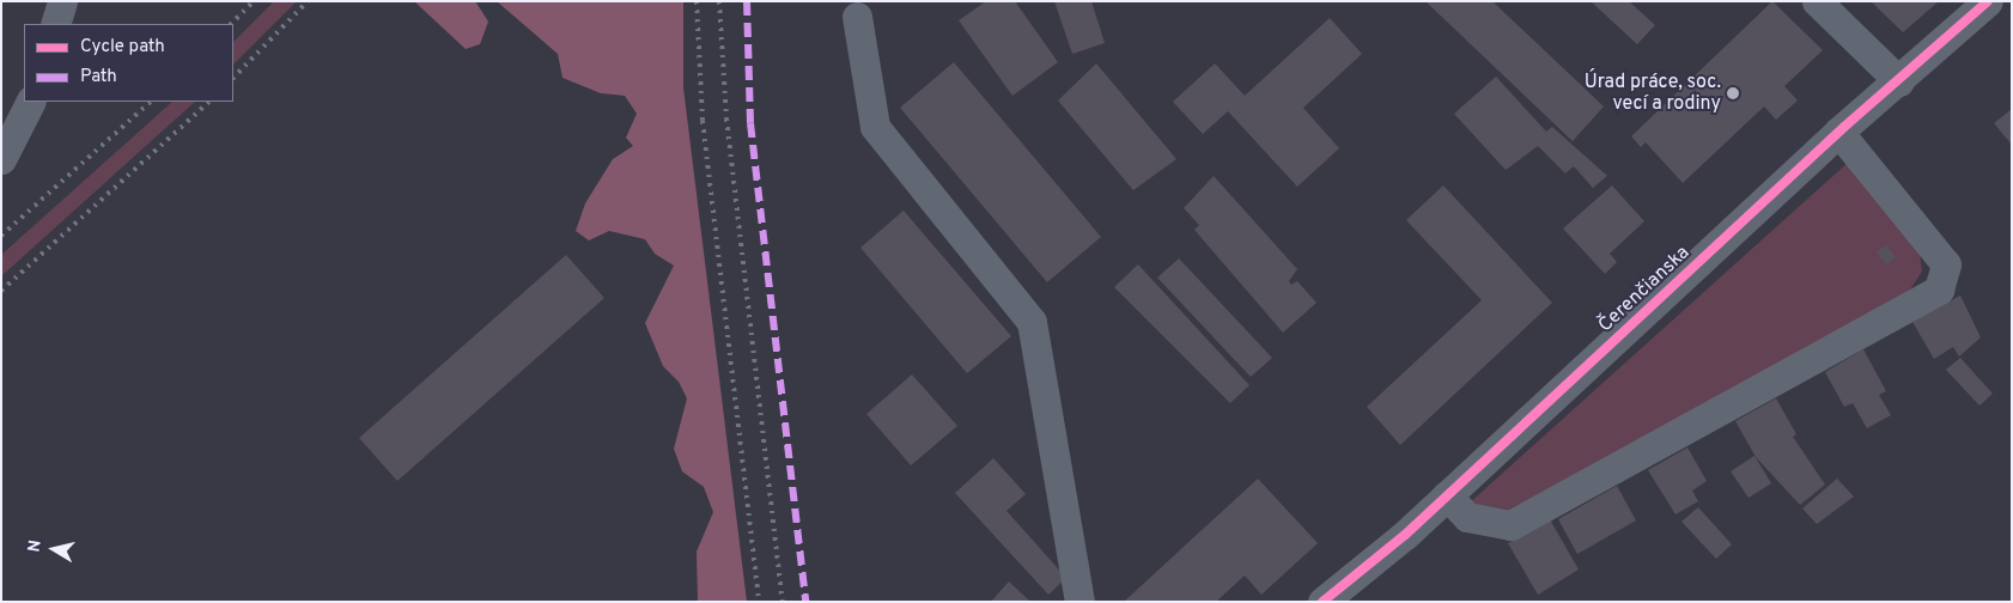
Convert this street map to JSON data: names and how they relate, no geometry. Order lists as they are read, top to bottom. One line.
{"streets":{"street":["Čerenčianska"]},"places":["Úrad práce, soc. vecí a rodiny"],"legend":["Cycle path","Path"],"north":"left"}
